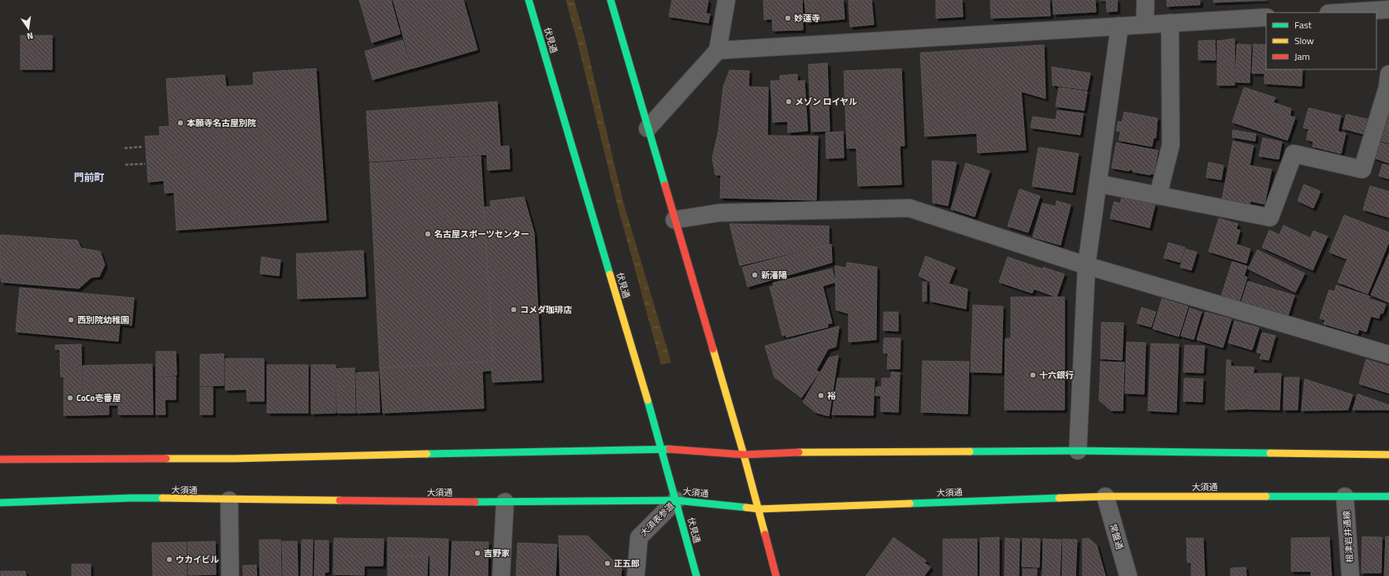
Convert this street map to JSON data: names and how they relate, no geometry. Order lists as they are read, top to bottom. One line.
{"streets":{"main road":["伏見通","大須通"],"street":["大須表参道","常盤通","根津岩井通線"]},"crossings":[["伏見通","大須通"],["伏見通","大須表参道"],["大須通","大須表参道"],["大須通","常盤通"],["大須通","根津岩井通線"]],"districts":["門前町"],"places":["妙蓮寺","メゾン ロイヤル","本願寺名古屋別院","名古屋スポーツセンター","新瀋陽","コメダ珈琲店","西別院幼稚園","十六銀行","裕","CoCo壱番屋","吉野家","ウカイビル","正五郎"],"legend":["Fast","Slow","Jam"],"north":"bottom"}
